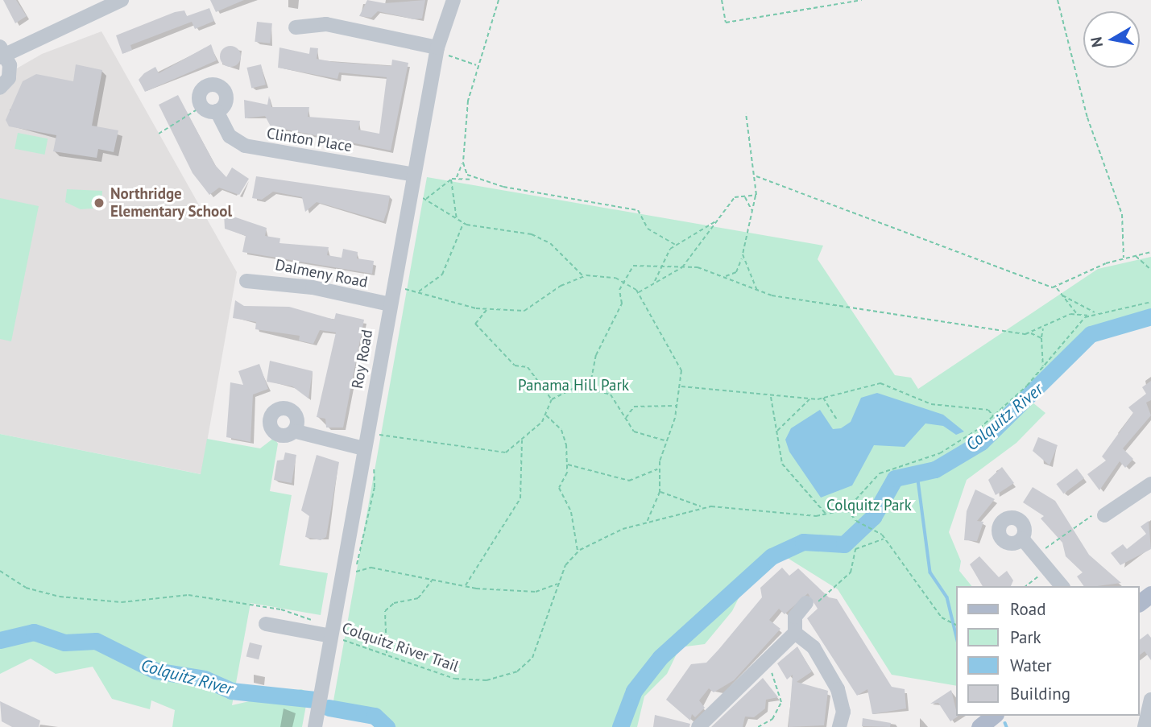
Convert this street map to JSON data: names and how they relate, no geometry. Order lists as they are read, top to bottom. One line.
{"streets":{"street":["Clinton Place","Dalmeny Road","Roy Road"],"path":["Colquitz River Trail"]},"crossings":[["Clinton Place","Roy Road"],["Dalmeny Road","Roy Road"],["Roy Road","Colquitz River Trail"]],"water":["Colquitz River"],"parks":["Panama Hill Park","Colquitz Park"],"places":["Northridge Elementary School"],"legend":["Road","Park","Water","Building"],"north":"left"}
